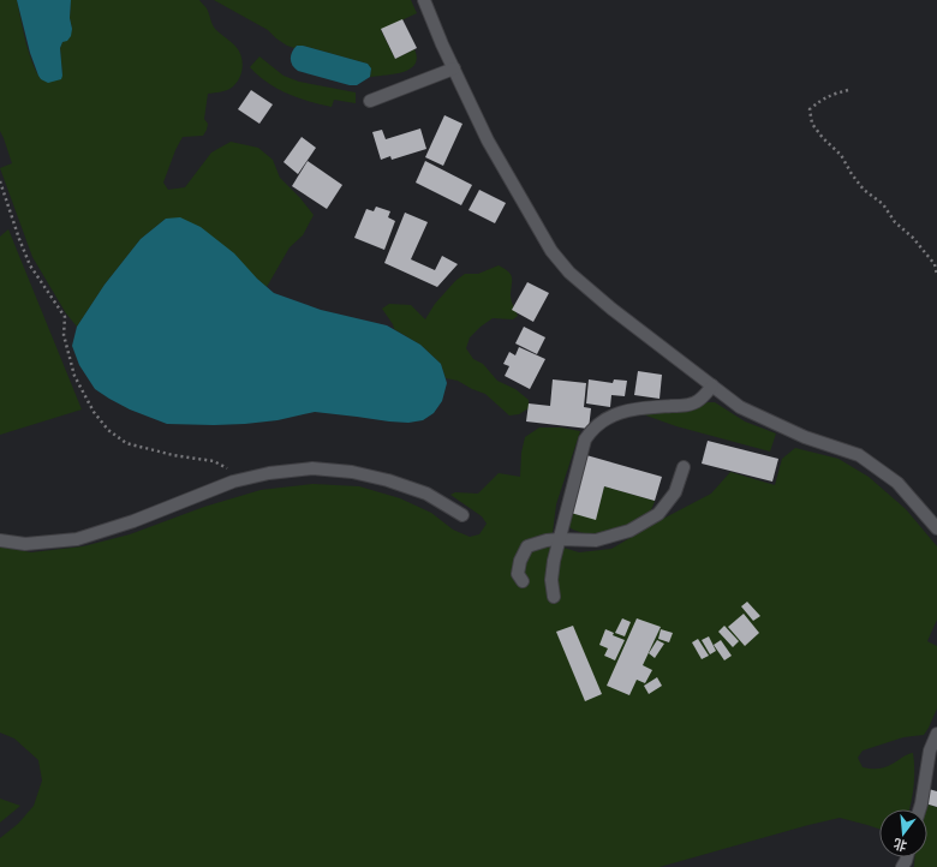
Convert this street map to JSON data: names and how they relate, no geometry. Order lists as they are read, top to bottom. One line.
{"north":"bottom"}
